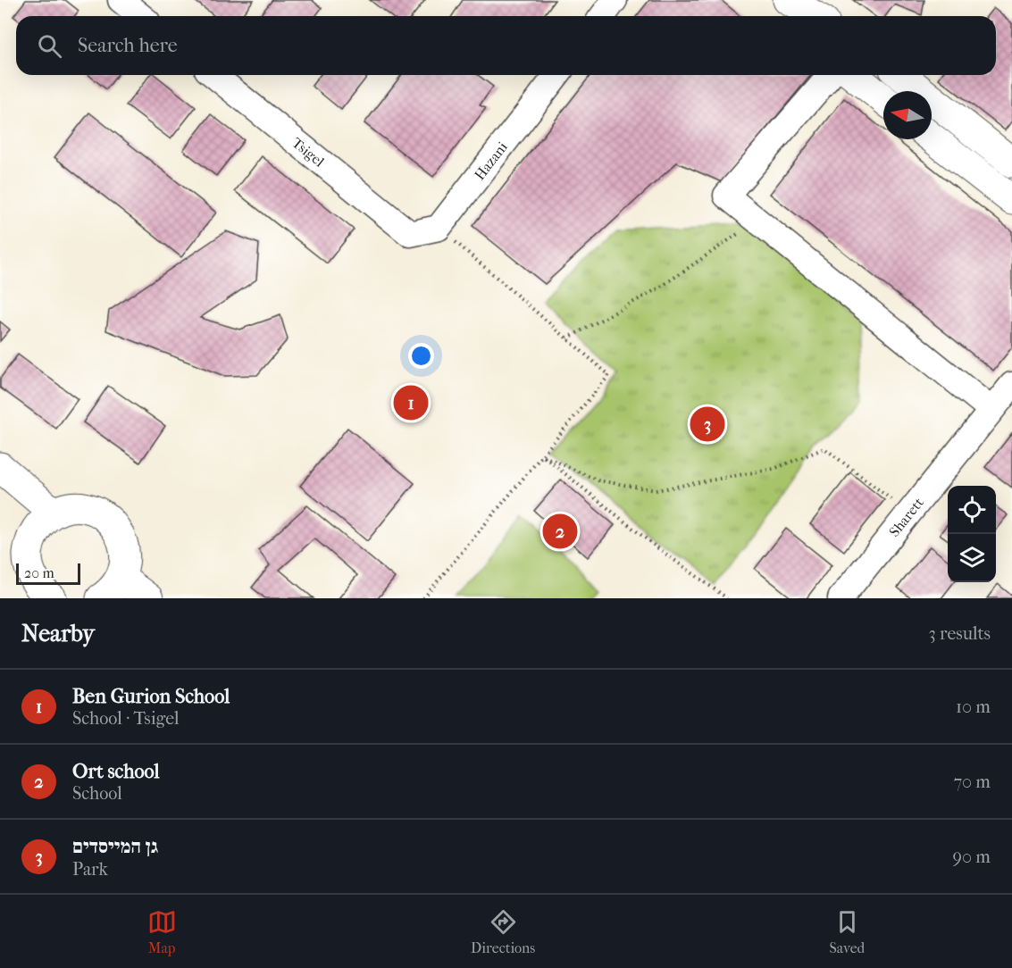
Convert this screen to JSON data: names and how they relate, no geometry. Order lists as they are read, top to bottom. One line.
{"streets":{"street":["Tsigel","Hazani","Sharett"]},"crossings":[["Tsigel","Hazani"]],"scale_bar":"20 m","north":"left","page":{"search":"Search here","pins":["1","3","2"],"scale":"20 m","heading":["Nearby","3 results"],"list":[{"mark":"1","name":"Ben Gurion School","note":"School · Tsigel","value":"10 m"},{"mark":"2","name":"Ort school","note":"School","value":"70 m"},{"mark":"3","name":"גן המייסדים","note":"Park","value":"90 m"}],"nav":["Map","Directions","Saved"]}}
